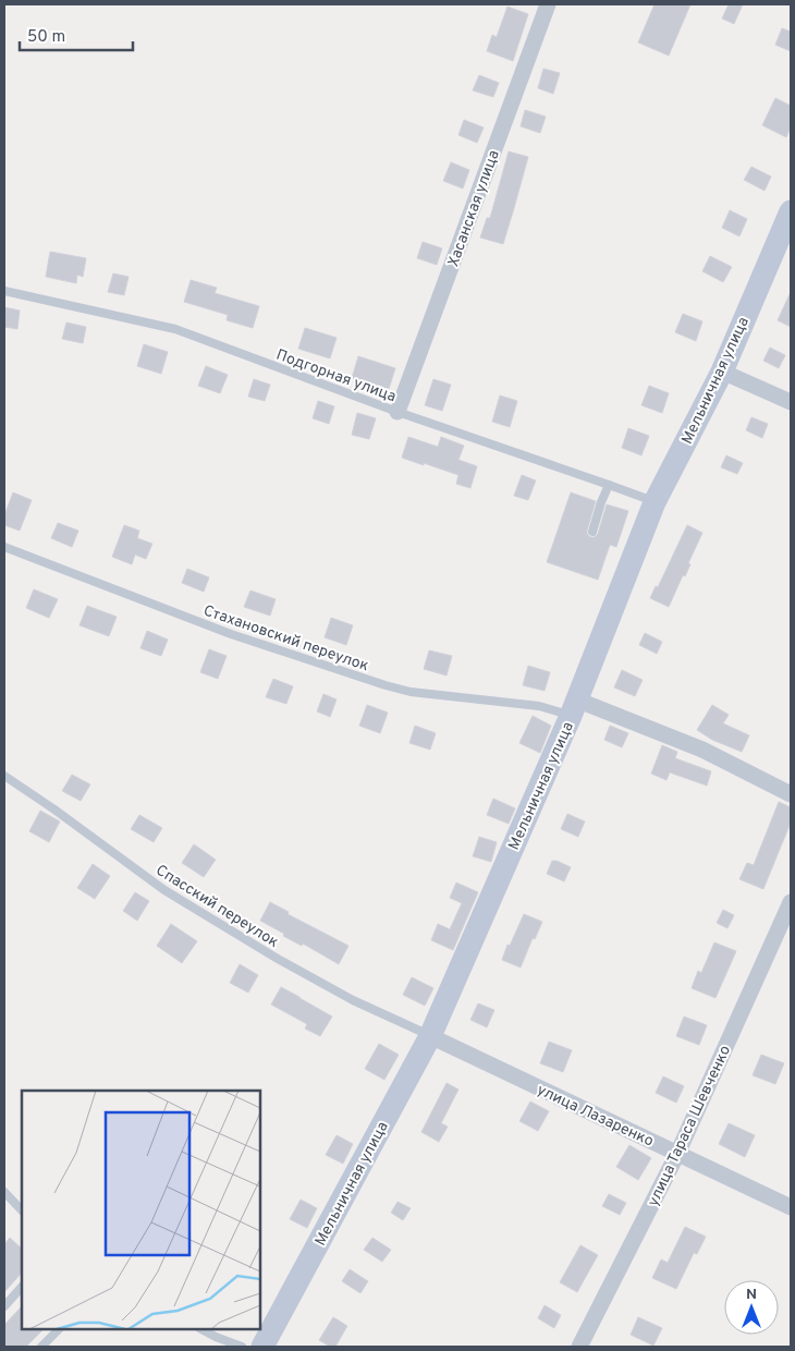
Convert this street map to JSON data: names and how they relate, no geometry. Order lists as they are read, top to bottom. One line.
{"streets":{"main road":["Мельничная улица"],"street":["Хасанская улица","улица Лазаренко","улица Тараса Шевченко"],"lane":["Подгорная улица","Стахановский переулок","Спасский переулок"]},"crossings":[["Хасанская улица","Подгорная улица"],["Подгорная улица","Мельничная улица"],["Мельничная улица","Стахановский переулок"],["Мельничная улица","Спасский переулок"],["Мельничная улица","улица Лазаренко"],["Спасский переулок","улица Лазаренко"],["улица Лазаренко","улица Тараса Шевченко"]],"scale_bar":"50 m","north":"top"}
